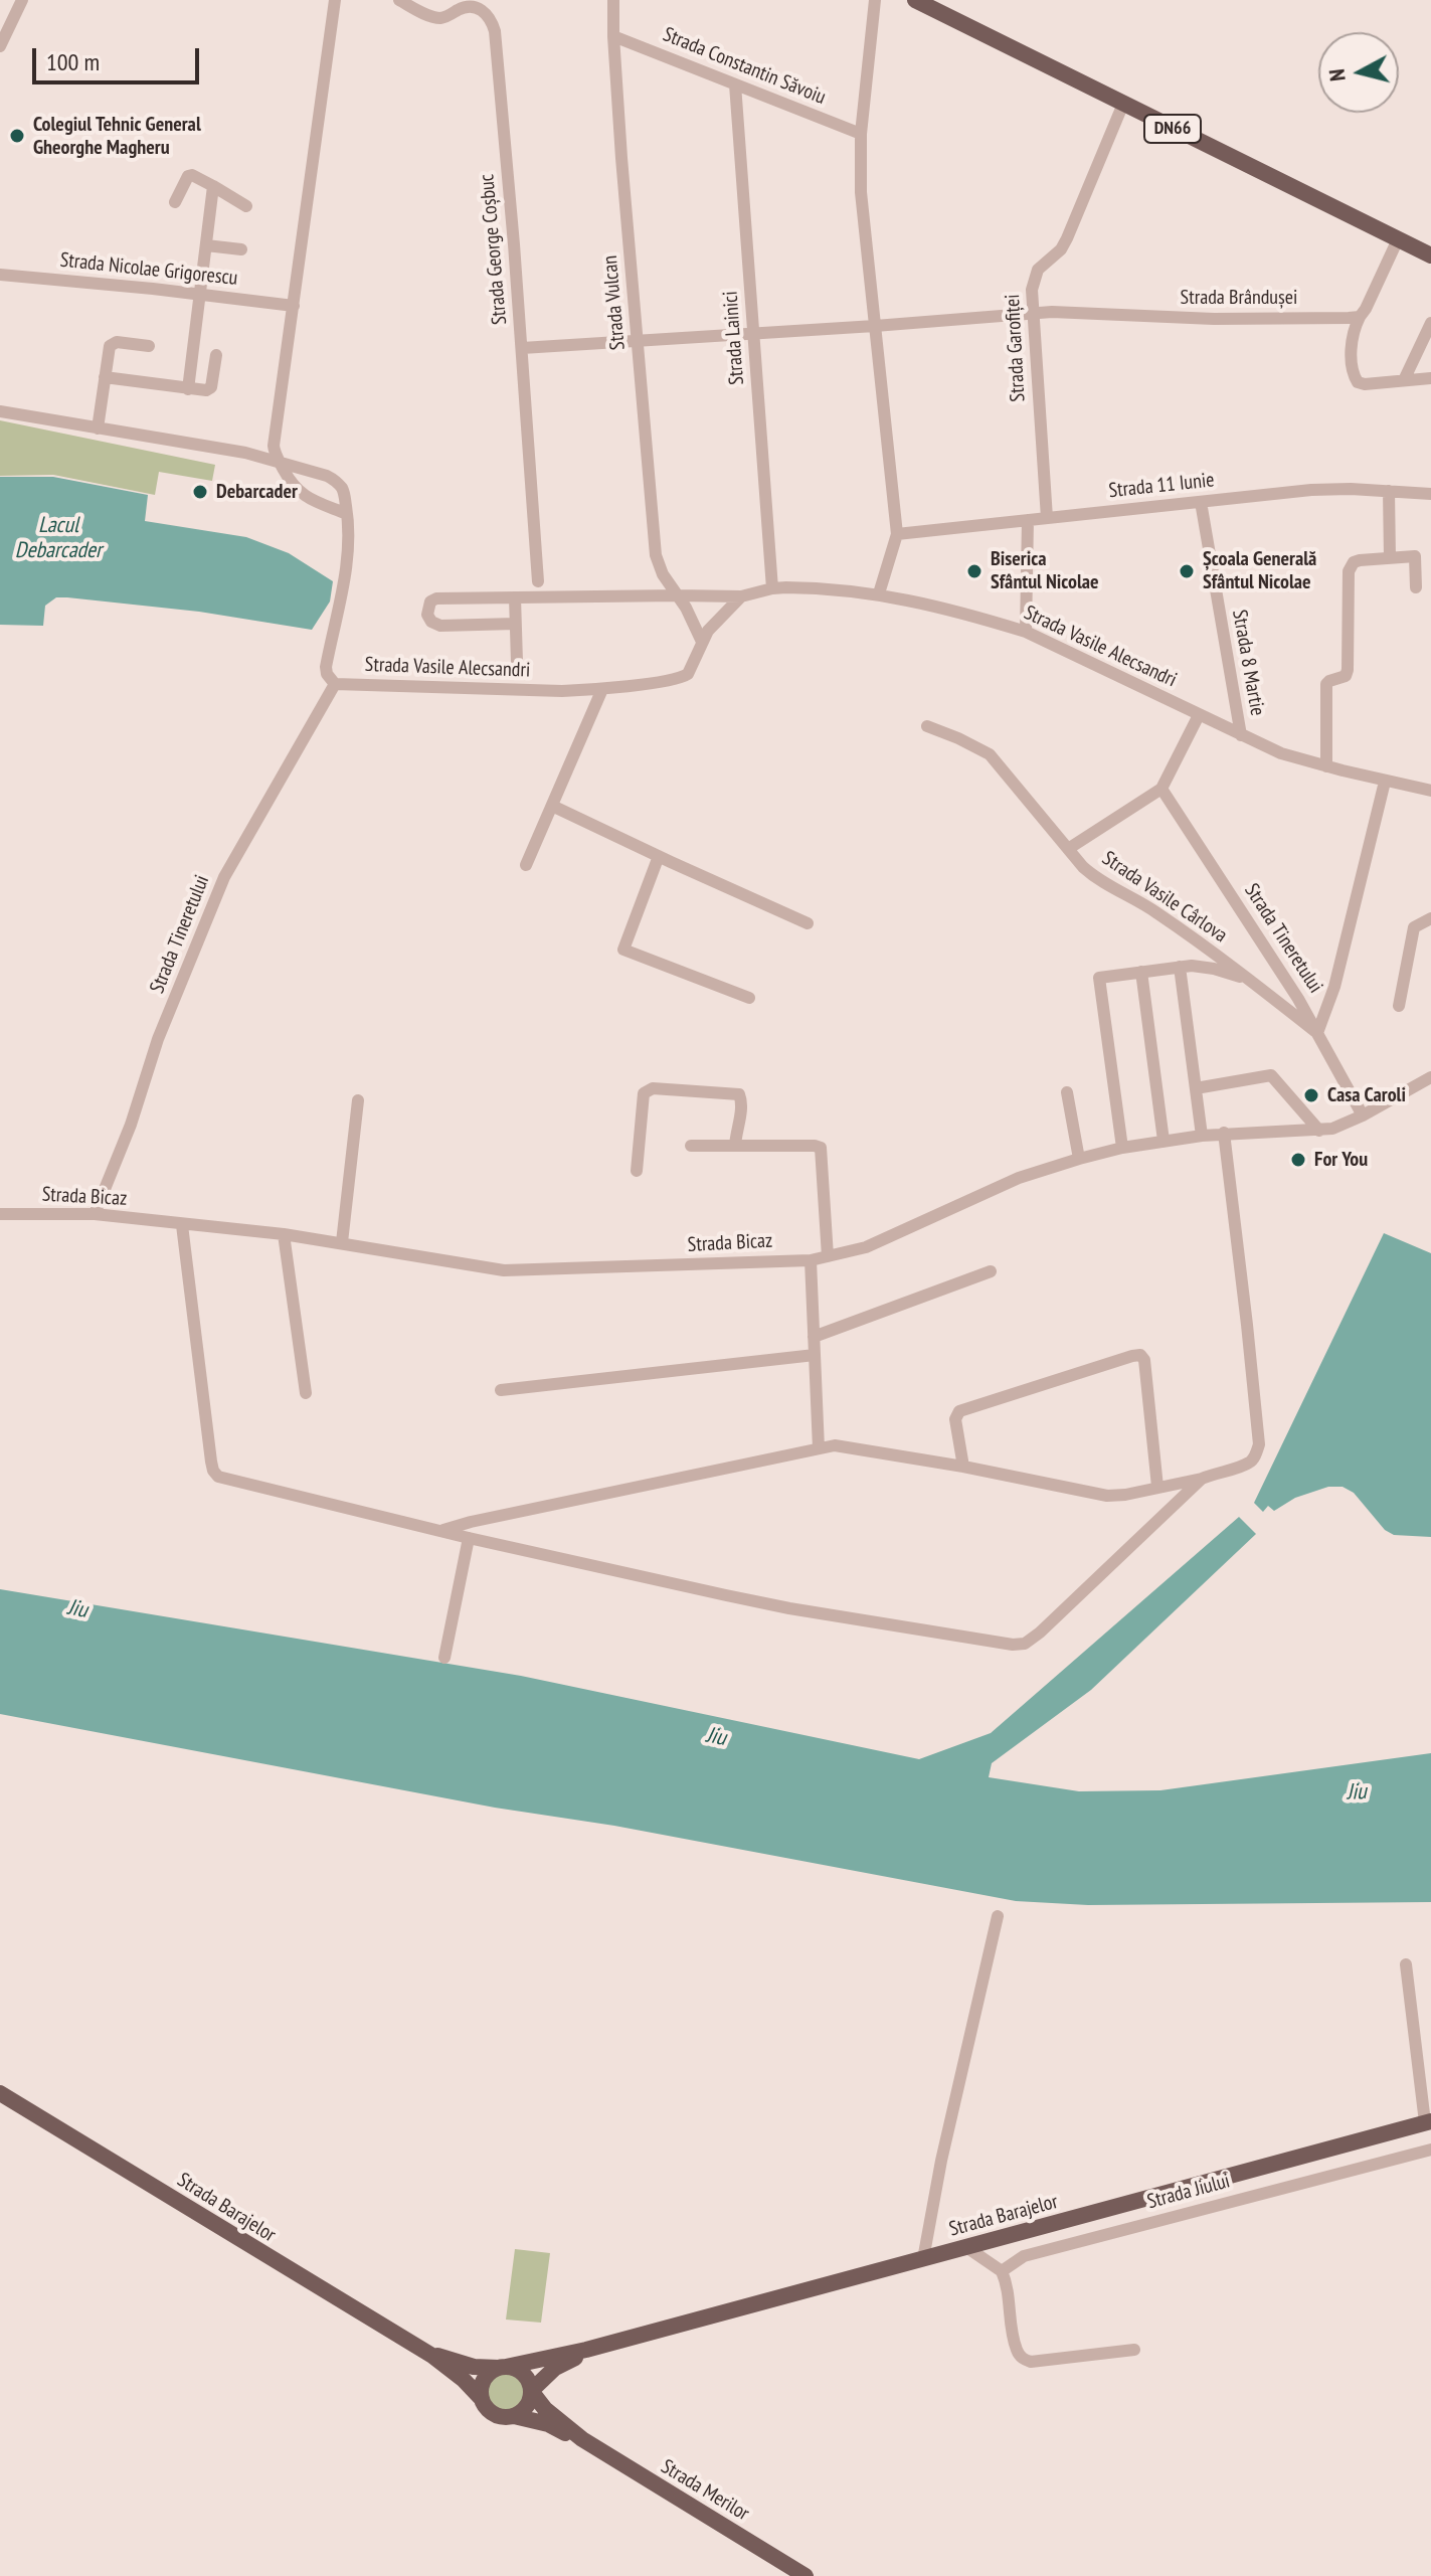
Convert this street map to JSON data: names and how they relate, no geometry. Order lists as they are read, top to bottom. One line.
{"streets":{"main road":["DN66","Strada Barajelor","Strada Merilor"],"street":["Strada Constantin Săvoiu","Strada George Coșbuc","Strada Nicolae Grigorescu","Strada Brândușei","Strada Vulcan","Strada Lainici","Strada Garofiței","Strada 11 Iunie","Strada Vasile Alecsandri","Strada 8 Martie","Strada Vasile Cârlova","Strada Tineretului","Strada Bicaz","Strada Jiului"]},"crossings":[["Strada Constantin Săvoiu","Strada Vulcan"],["Strada Constantin Săvoiu","Strada Lainici"],["DN66","Strada Garofiței"],["Strada George Coșbuc","Strada Brândușei"],["Strada Brândușei","Strada Vulcan"],["Strada Brândușei","Strada Lainici"],["Strada Brândușei","Strada Garofiței"],["Strada Vulcan","Strada Vasile Alecsandri"],["Strada Lainici","Strada Vasile Alecsandri"],["Strada Garofiței","Strada 11 Iunie"],["Strada 11 Iunie","Strada 8 Martie"],["Strada Vasile Alecsandri","Strada 8 Martie"],["Strada Vasile Alecsandri","Strada Tineretului"],["Strada Vasile Cârlova","Strada Tineretului"],["Strada Tineretului","Strada Bicaz"],["Strada Barajelor","Strada Merilor"]],"water":["Lacul Debarcader","Jiu"],"places":["Colegiul Tehnic General Gheorghe Magheru","Debarcader","Biserica Sfântul Nicolae","Școala Generală Sfântul Nicolae","Casa Caroli","For You"],"scale_bar":"100 m","north":"left"}
